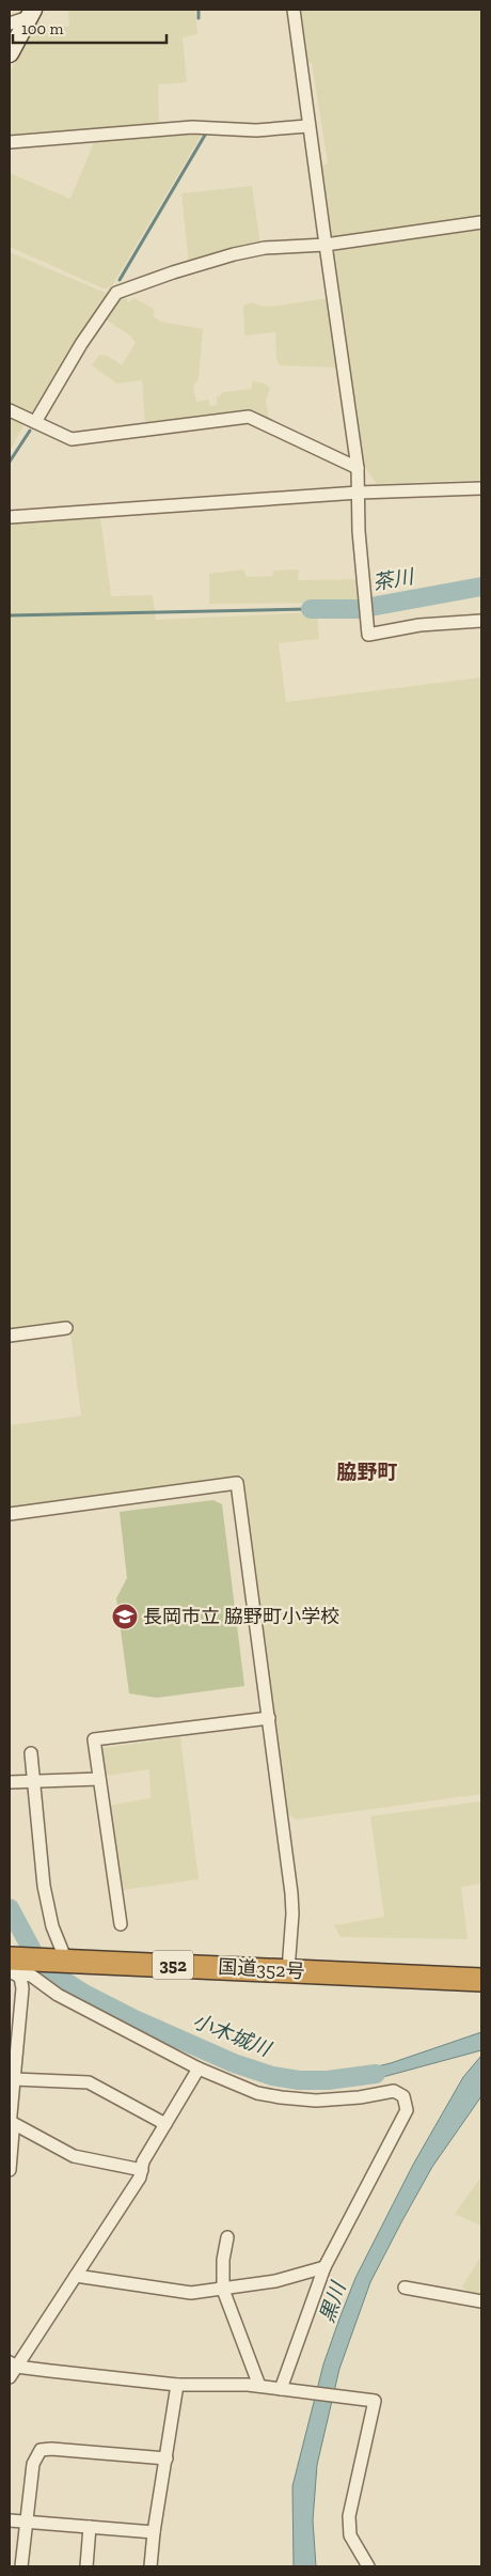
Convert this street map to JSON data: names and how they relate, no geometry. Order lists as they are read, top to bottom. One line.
{"streets":{"highway":["352","国道352号"]},"districts":["脇野町"],"water":["茶川","小木城川","黒川"],"places":{"school or university":["長岡市立 脇野町小学校"]},"scale_bar":"100 m"}
